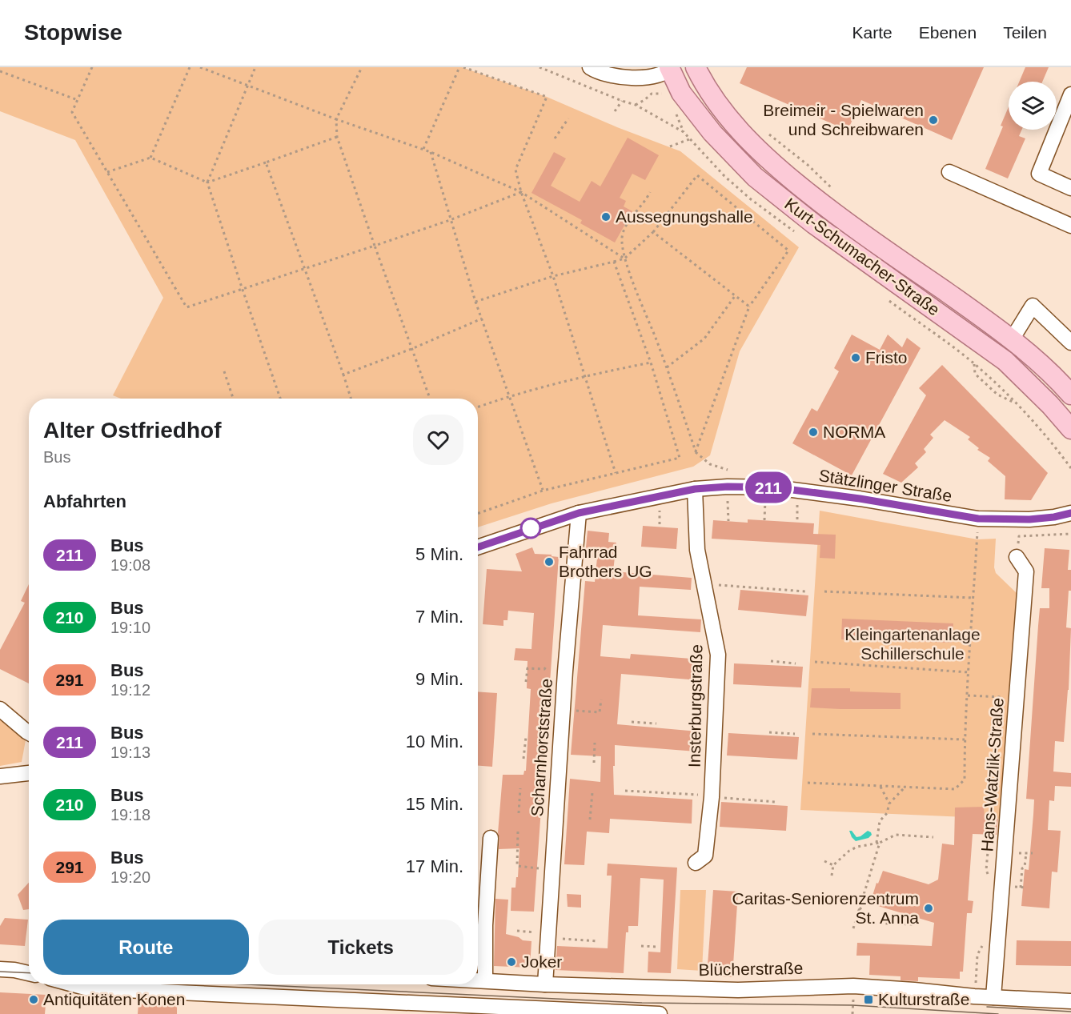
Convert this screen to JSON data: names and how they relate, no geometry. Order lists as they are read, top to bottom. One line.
{"streets":{"main road":["Kurt-Schumacher-Straße"],"street":["Stätzlinger Straße","Insterburgstraße","Scharnhorststraße","Hans-Watzlik-Straße","Blücherstraße"]},"crossings":[["Stätzlinger Straße","Insterburgstraße"],["Stätzlinger Straße","Scharnhorststraße"],["Scharnhorststraße","Blücherstraße"],["Hans-Watzlik-Straße","Blücherstraße"]],"parks":["Kleingartenanlage Schillerschule"],"places":{"other":["Breimeir - Spielwaren und Schreibwaren","Aussegnungshalle","Fristo","NORMA","Fahrrad Brothers UG","Caritas-Seniorenzentrum St. Anna","Joker","Antiquitäten Konen"],"transit":["Kulturstraße"]},"lines":["bus line 211"],"page":{"header":"Stopwise","nav":["Karte","Ebenen","Teilen"],"on_map":"211","heading":[["Alter Ostfriedhof","Bus"],"Abfahrten"],"list":[{"mark":"211","name":"Bus","note":"19:08","value":"5 Min."},{"mark":"210","name":"Bus","note":"19:10","value":"7 Min."},{"mark":"291","name":"Bus","note":"19:12","value":"9 Min."},{"mark":"211","name":"Bus","note":"19:13","value":"10 Min."},{"mark":"210","name":"Bus","note":"19:18","value":"15 Min."},{"mark":"291","name":"Bus","note":"19:20","value":"17 Min."}],"buttons":["Route","Tickets"]}}
